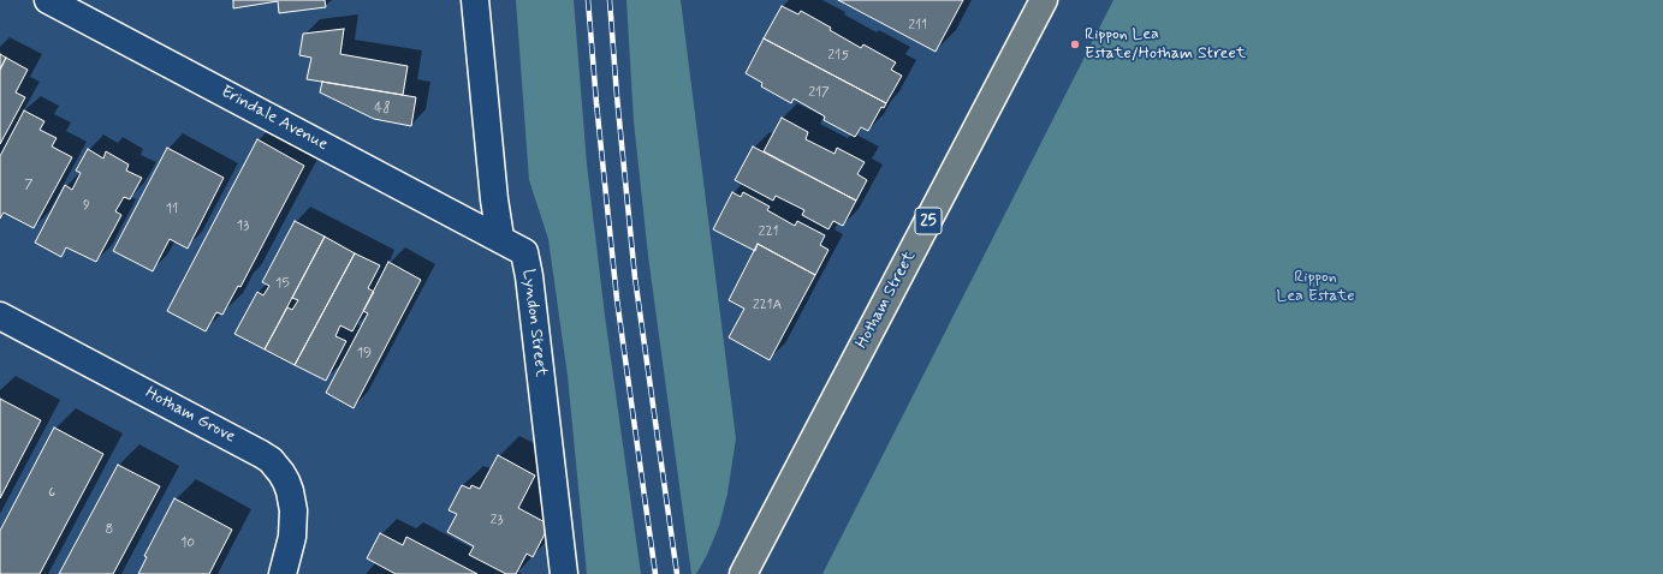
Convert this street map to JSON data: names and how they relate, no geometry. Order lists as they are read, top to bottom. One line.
{"streets":{"main road":["25","Hotham Street"],"street":["Erindale Avenue","Lyndon Street","Hotham Grove"]},"crossings":[["Erindale Avenue","Lyndon Street"]],"parks":["Rippon Lea Estate"],"places":["Rippon Lea Estate/Hotham Street"],"house_numbers":["211","215","217","48","7","9","11","13","221","15","221A","19","6","23","8","10"]}
